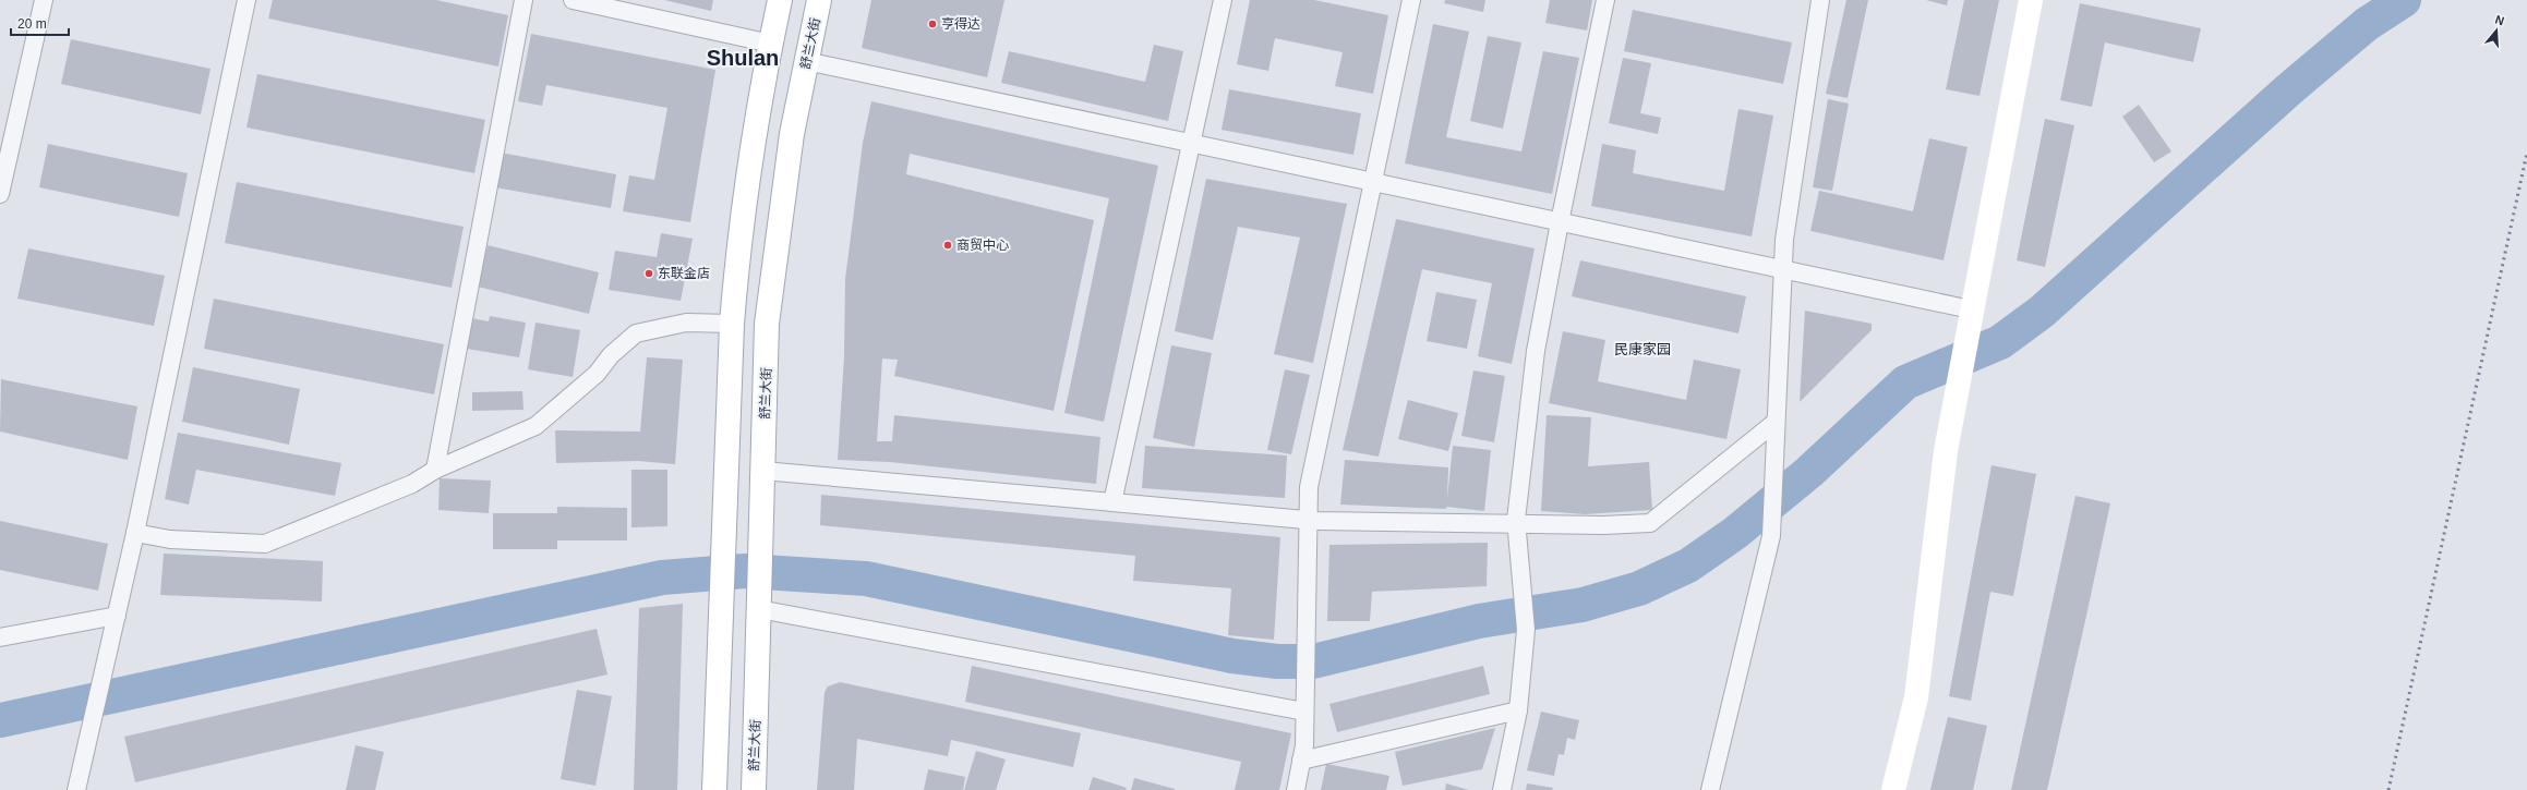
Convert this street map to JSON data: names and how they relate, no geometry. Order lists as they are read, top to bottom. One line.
{"streets":{"main road":["舒兰大街"]},"districts":["Shulan","民康家园"],"places":["亨得达","商贸中心","东联金店"],"scale_bar":"20 m","north":"top"}
